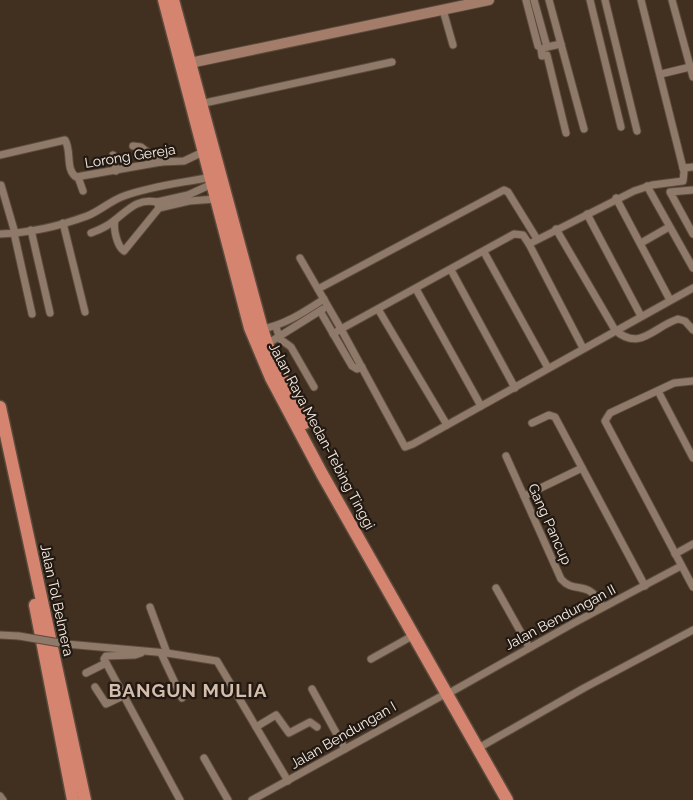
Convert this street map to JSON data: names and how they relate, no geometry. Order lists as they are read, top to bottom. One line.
{"streets":{"highway":["Jalan Raya Medan-Tebing Tinggi","Jalan Tol Belmera"],"street":["Lorong Gereja","Gang Pancup","Jalan Bendungan II","Jalan Bendungan I"]},"crossings":[["Lorong Gereja","Jalan Raya Medan-Tebing Tinggi"],["Jalan Raya Medan-Tebing Tinggi","Jalan Bendungan II"],["Jalan Raya Medan-Tebing Tinggi","Jalan Bendungan I"],["Gang Pancup","Jalan Bendungan II"],["Jalan Bendungan II","Jalan Bendungan I"]],"districts":["BANGUN MULIA"]}
